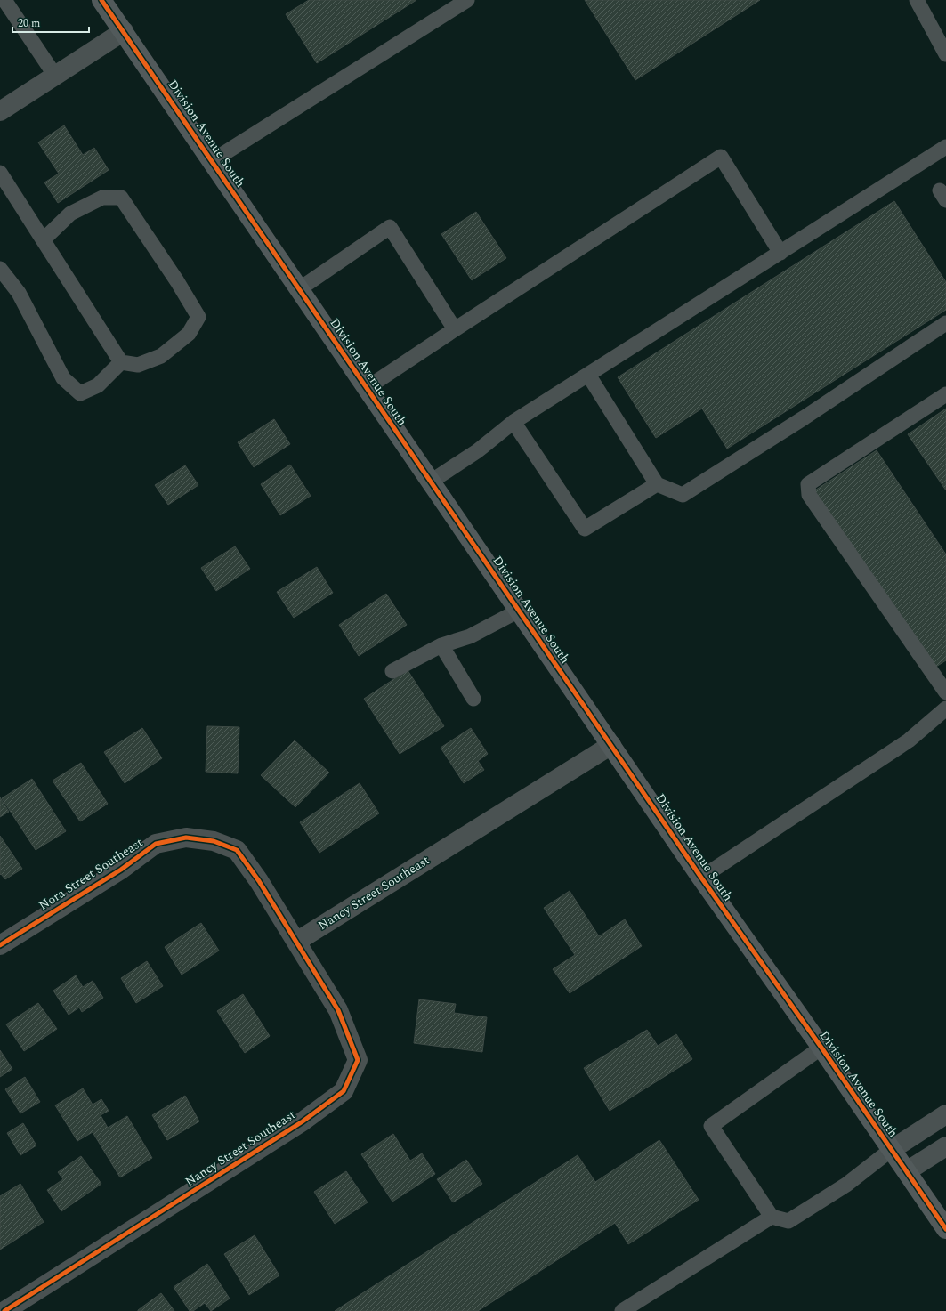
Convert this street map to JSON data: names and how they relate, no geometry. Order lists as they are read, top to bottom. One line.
{"streets":{"main road":["Division Avenue South"],"street":["Nora Street Southeast","Nancy Street Southeast"]},"crossings":[["Division Avenue South","Nancy Street Southeast"],["Nora Street Southeast","Nancy Street Southeast"]],"scale_bar":"20 m"}
